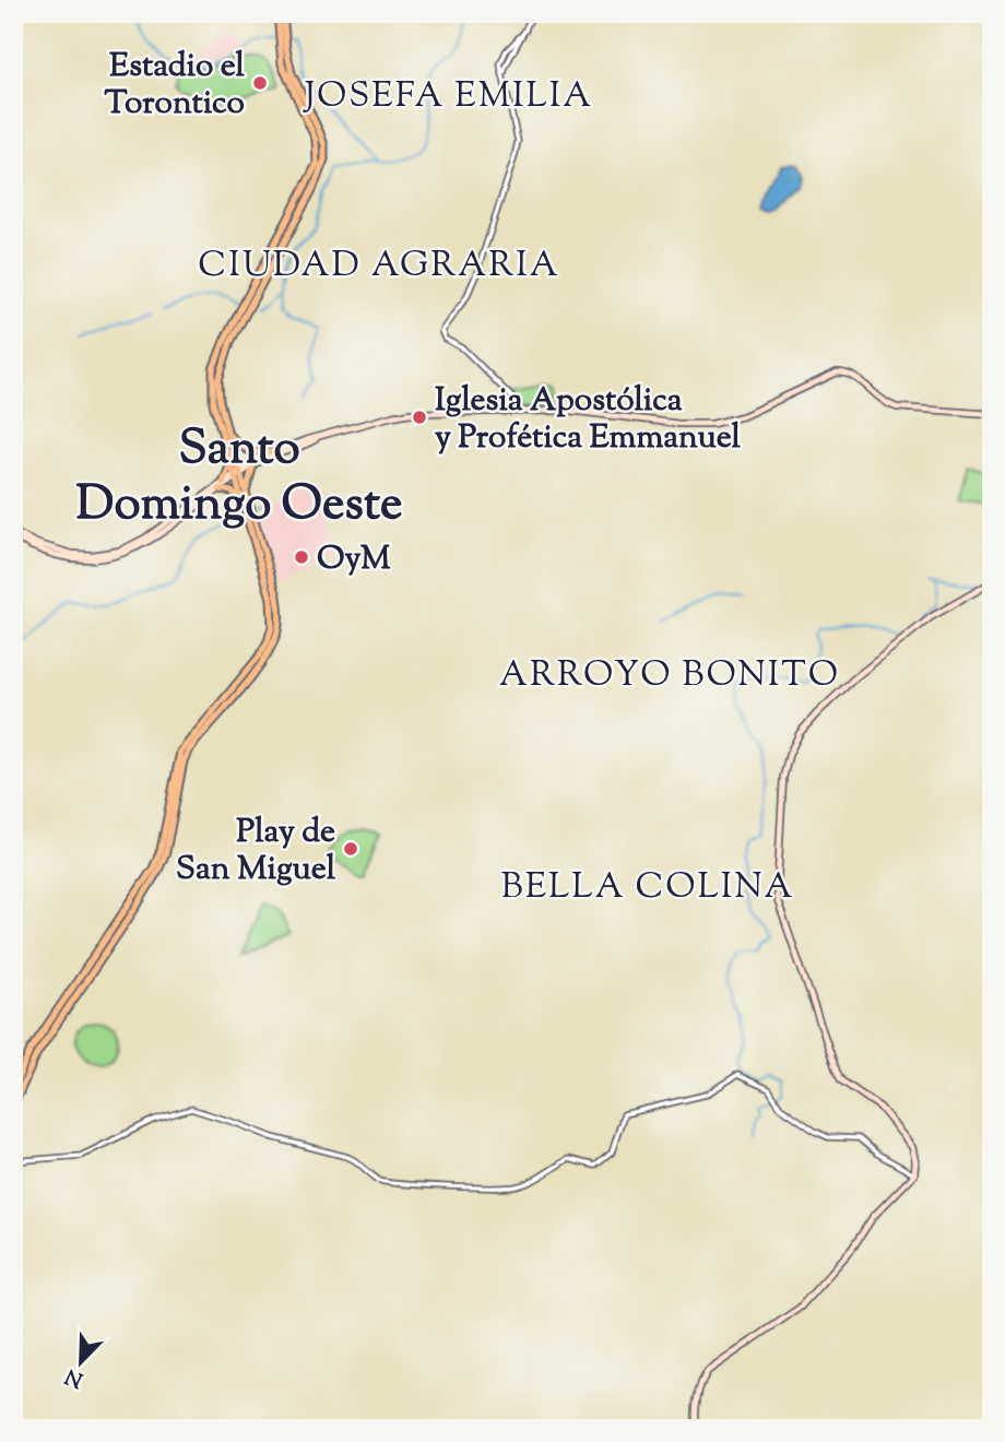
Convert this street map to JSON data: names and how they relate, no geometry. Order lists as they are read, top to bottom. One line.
{"districts":["JOSEFA EMILIA","CIUDAD AGRARIA","Santo Domingo Oeste","ARROYO BONITO","BELLA COLINA"],"places":["Estadio el Torontico","Iglesia Apostólica y Profética Emmanuel","OyM","Play de San Miguel"],"north":"bottom left"}
